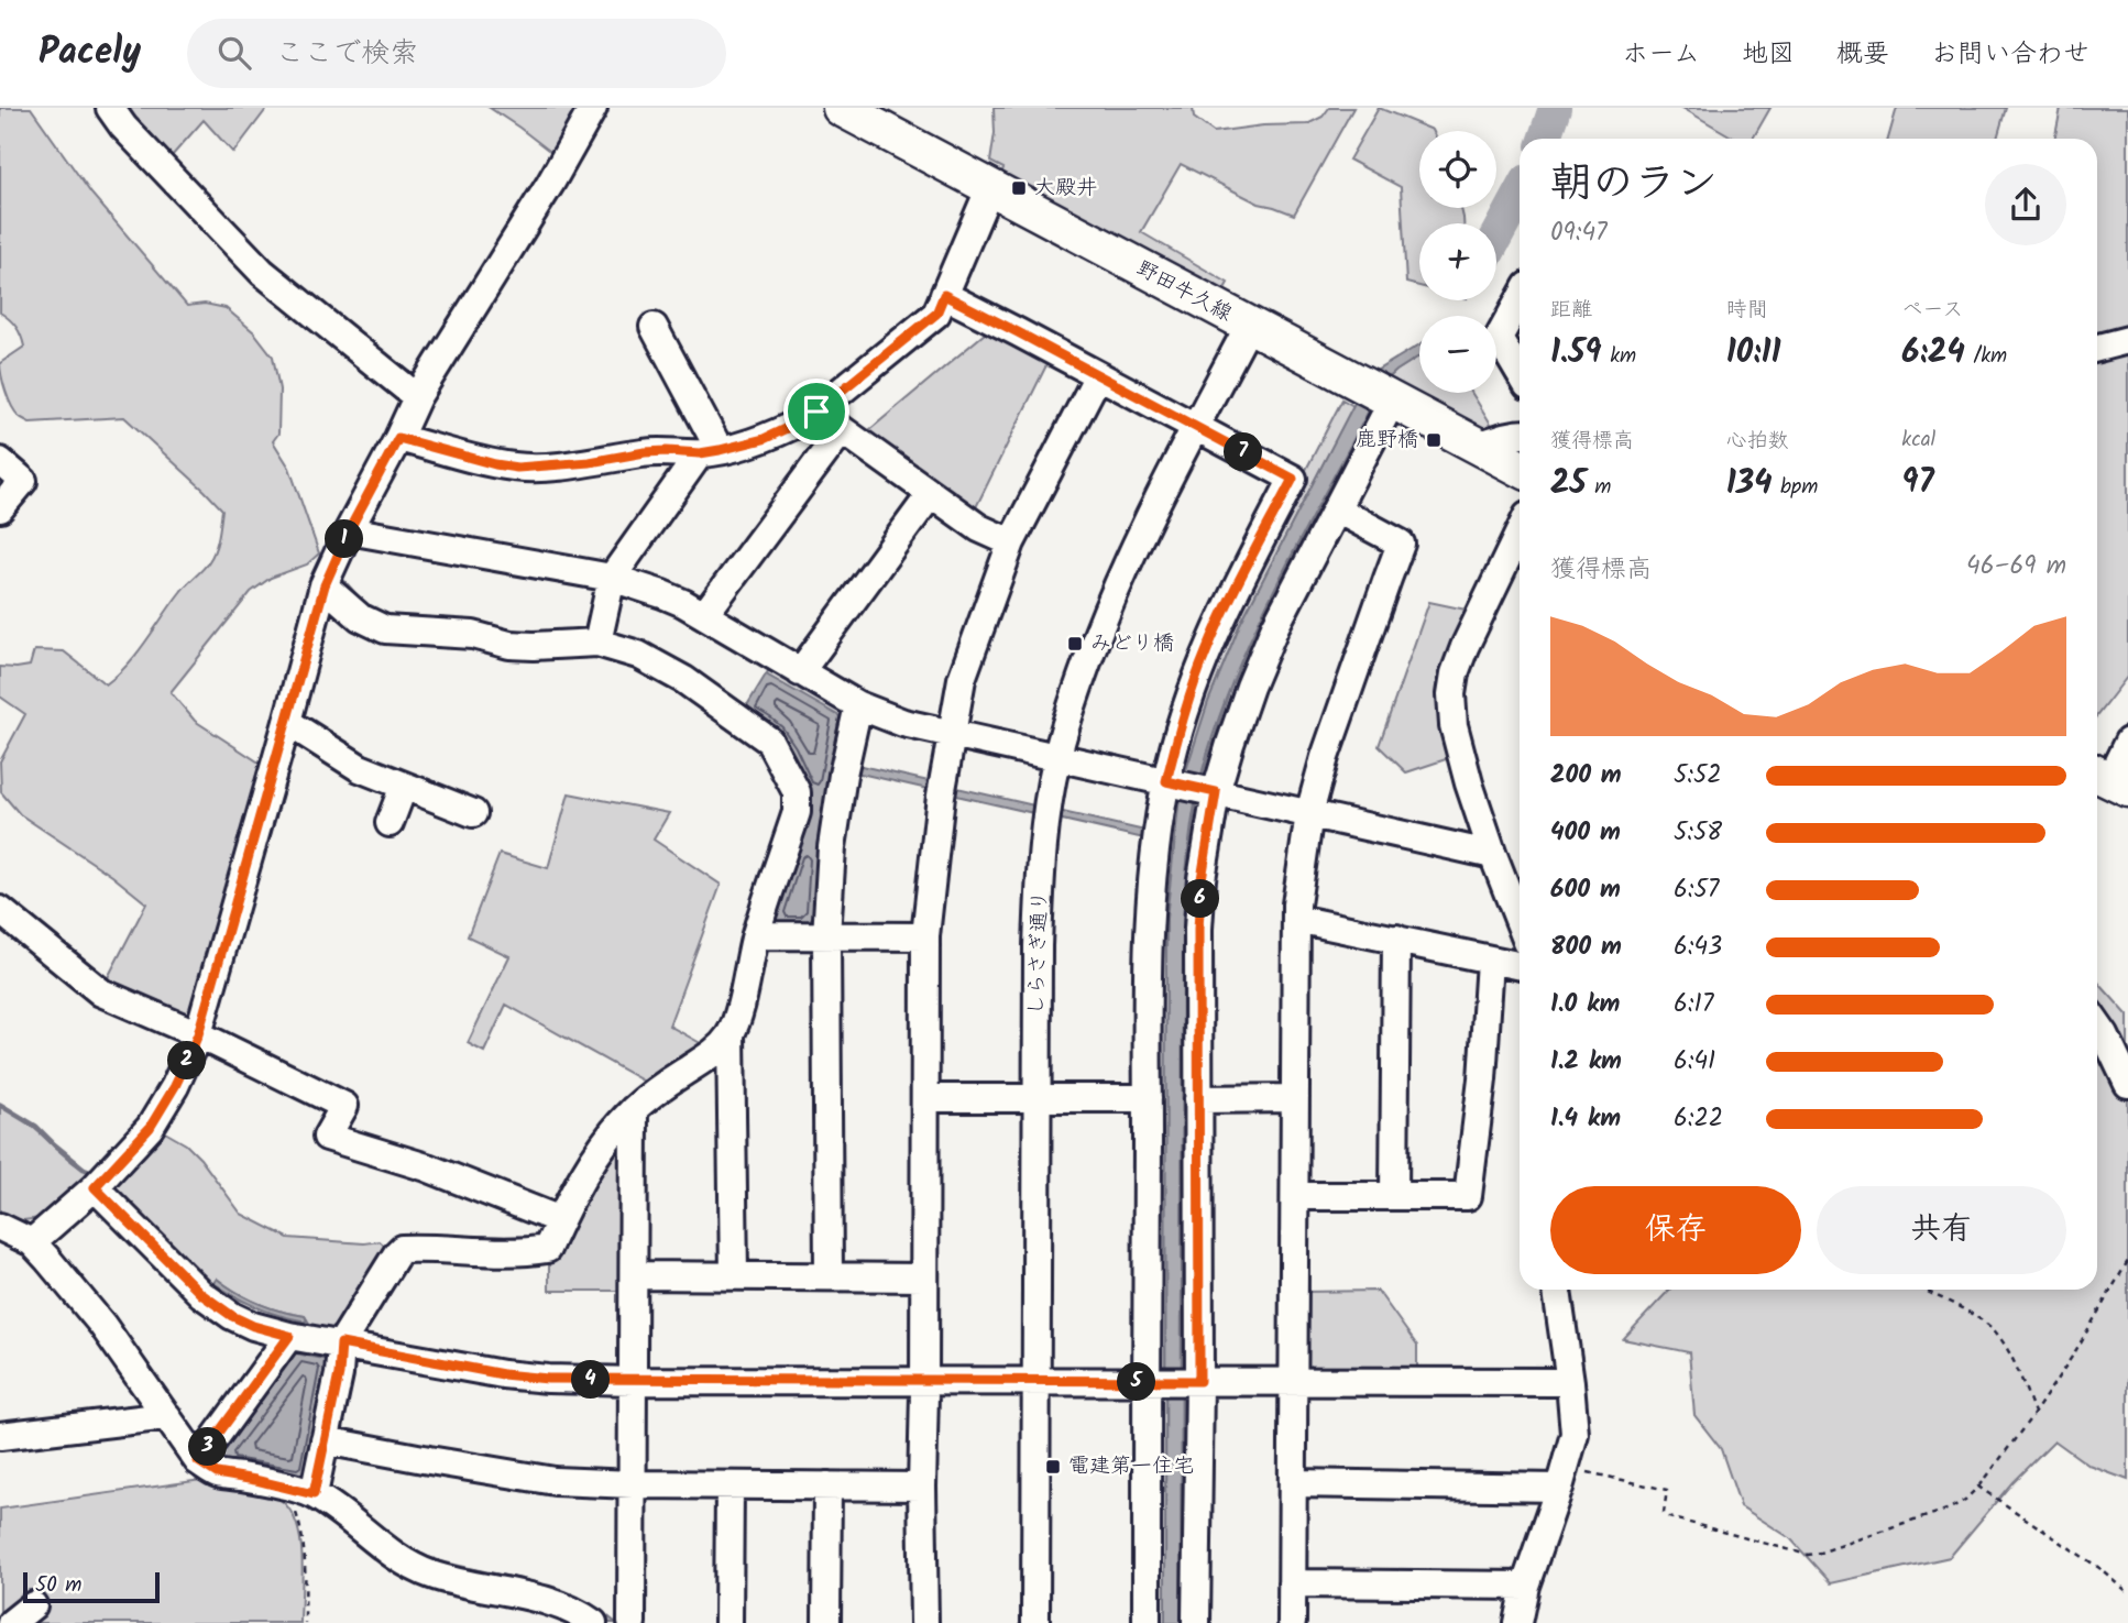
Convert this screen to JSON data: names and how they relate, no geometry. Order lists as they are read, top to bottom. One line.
{"streets":{"main road":["野田牛久線"],"street":["しらさぎ通り"]},"crossings":[["野田牛久線","しらさぎ通り"]],"places":{"transit":["大殿井","鹿野橋","みどり橋","電建第一住宅"]},"scale_bar":"50 m","page":{"header":"Pacely","search":"ここで検索","nav":["ホーム","地図","概要","お問い合わせ"],"map_buttons":["+","−"],"heading":["朝のラン","09:47"],"stats":[["距離","1.59 km"],["時間","10:11"],["ペース","6:24 /km"],["獲得標高","25 m"],["心拍数","134 bpm"],["kcal","97"]],"pins":["7","1","6","2","4","5","3"],"chart":["獲得標高","46–69 m"],"list":[{"name":"200 m","note":"5:52"},{"name":"400 m","note":"5:58"},{"name":"600 m","note":"6:57"},{"name":"800 m","note":"6:43"},{"name":"1.0 km","note":"6:17"},{"name":"1.2 km","note":"6:41"},{"name":"1.4 km","note":"6:22"}],"buttons":["保存","共有"],"scale":"50 m"}}
